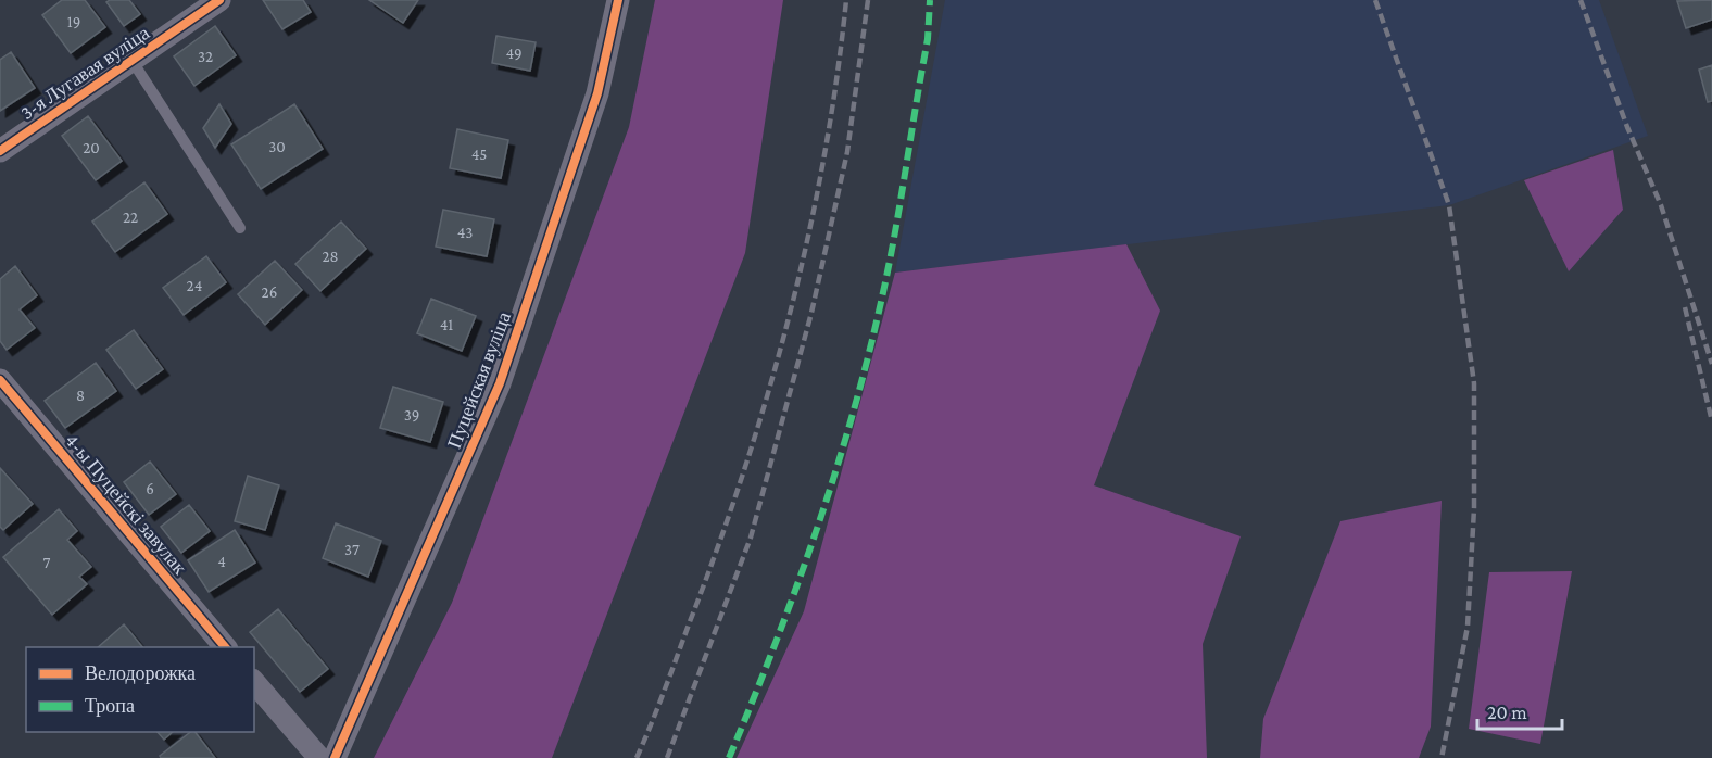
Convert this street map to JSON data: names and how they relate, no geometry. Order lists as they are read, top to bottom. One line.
{"streets":{"street":["3-я Лугавая вуліца","Пуцейская вуліца","4-ы Пуцейскі завулак"]},"house_numbers":["19","49","32","30","20","45","22","43","28","24","26","41","8","39","6","37","4","7"],"legend":["Велодорожка","Тропа"],"scale_bar":"20 m"}
